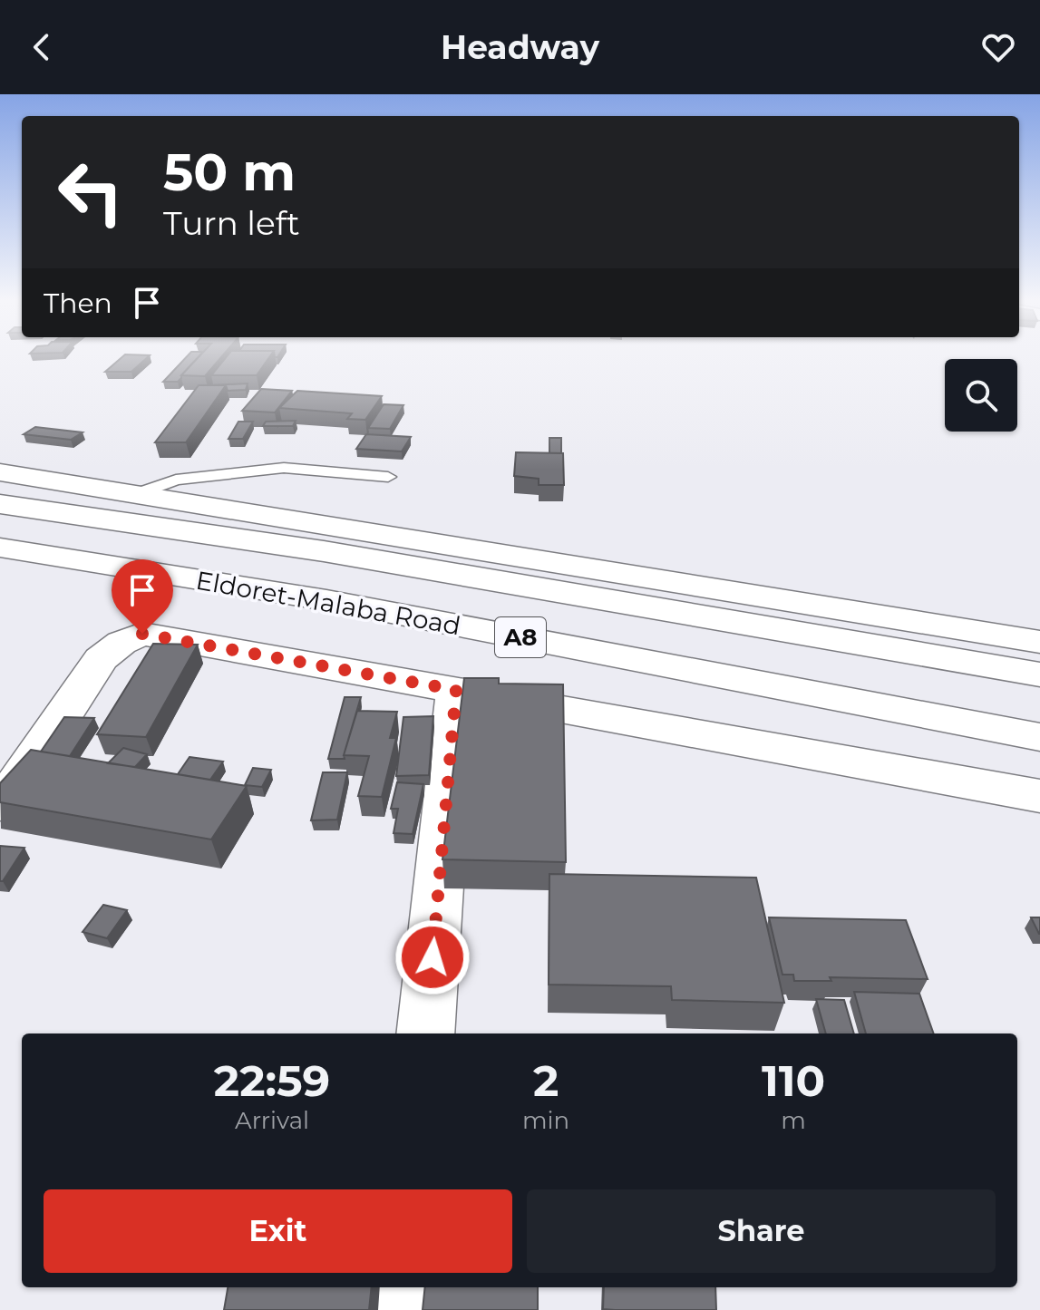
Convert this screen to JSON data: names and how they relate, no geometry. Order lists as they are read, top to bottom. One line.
{"streets":{"main road":["Eldoret-Malaba Road","A8"]},"page":{"header":"Headway","turn":["50 m","Turn left"],"then":"Then","eta":["22:59","Arrival","2","min","110","m"],"buttons":["Exit","Share"]}}
